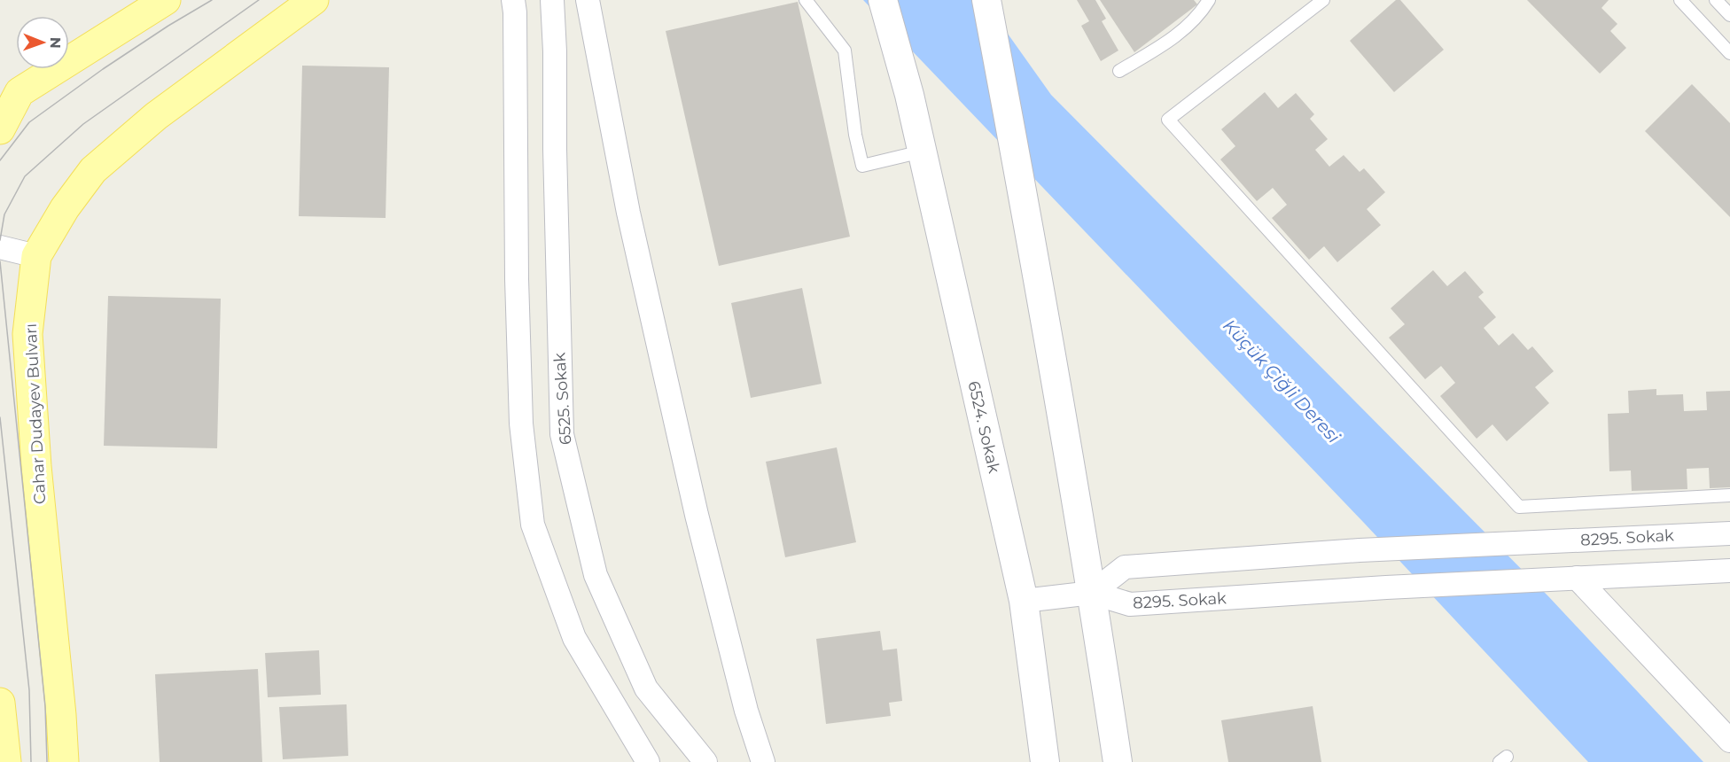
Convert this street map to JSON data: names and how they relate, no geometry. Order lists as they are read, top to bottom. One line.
{"streets":{"main road":["Cahar Dudayev Bulvarı"],"street":["6525. Sokak","6524. Sokak","8295. Sokak"]},"water":["Küçük Çiğli Deresi"],"north":"right"}
